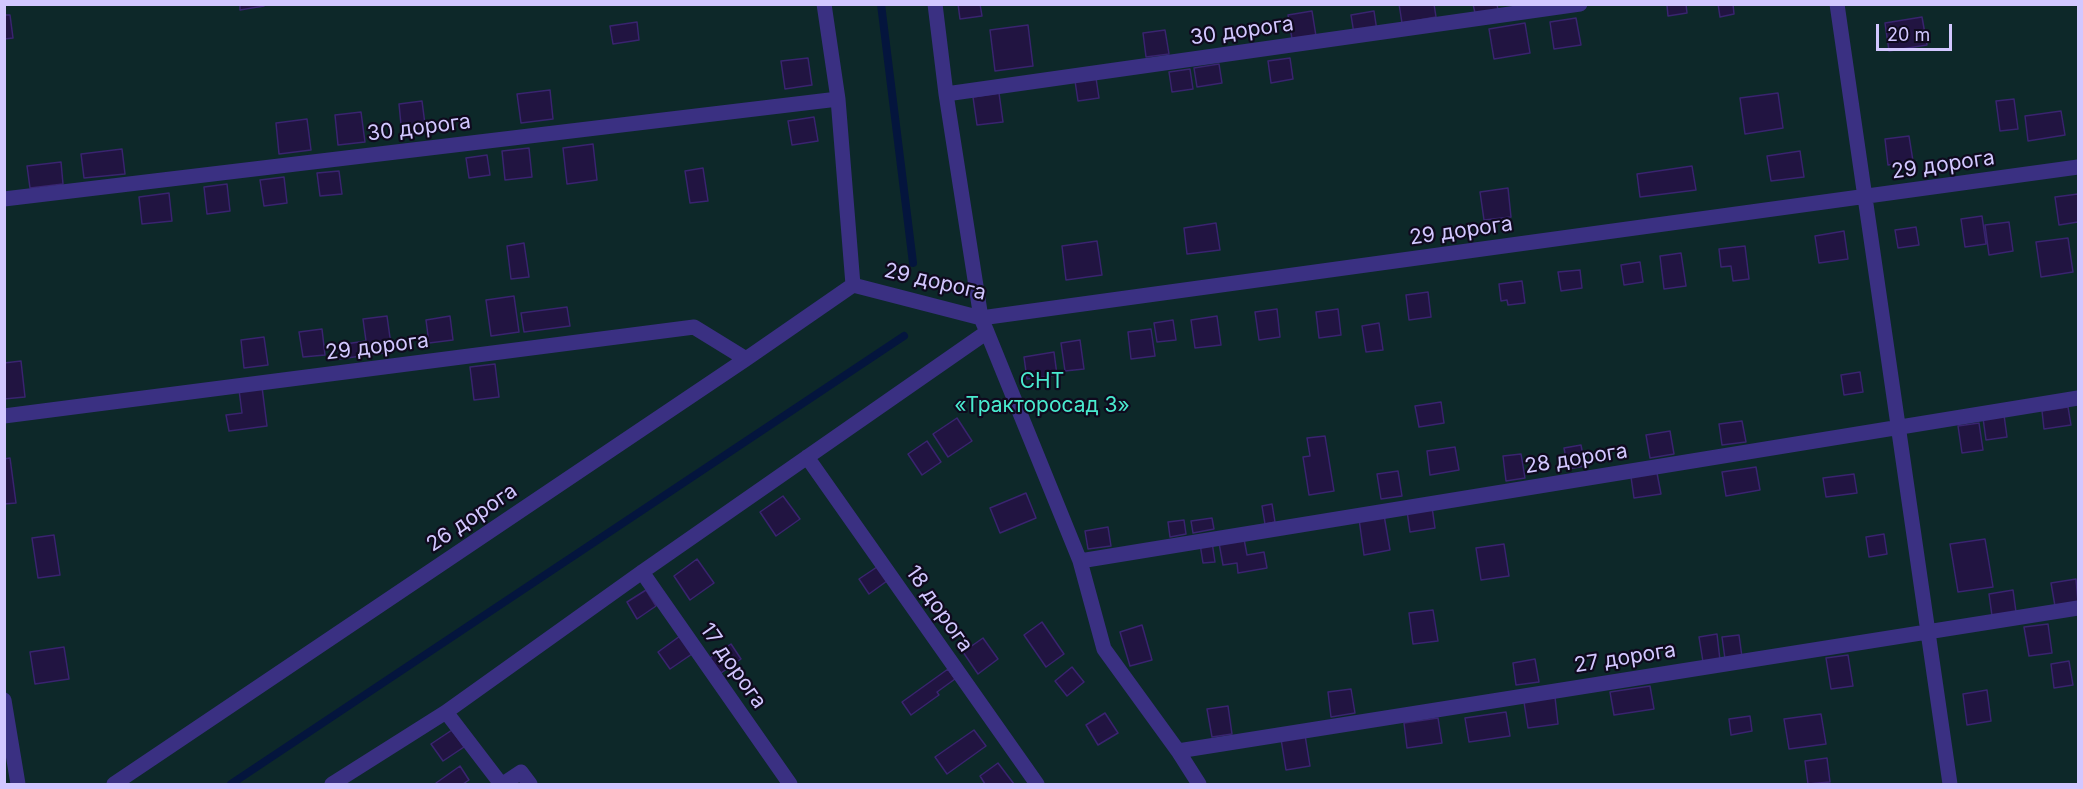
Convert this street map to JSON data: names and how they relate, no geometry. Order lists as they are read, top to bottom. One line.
{"streets":{"street":["30 дорога","29 дорога","28 дорога","26 дорога","18 дорога","27 дорога","17 дорога"]},"crossings":[["29 дорога","26 дорога"]],"parks":["СНТ «Тракторосад 3»"],"scale_bar":"20 m"}
